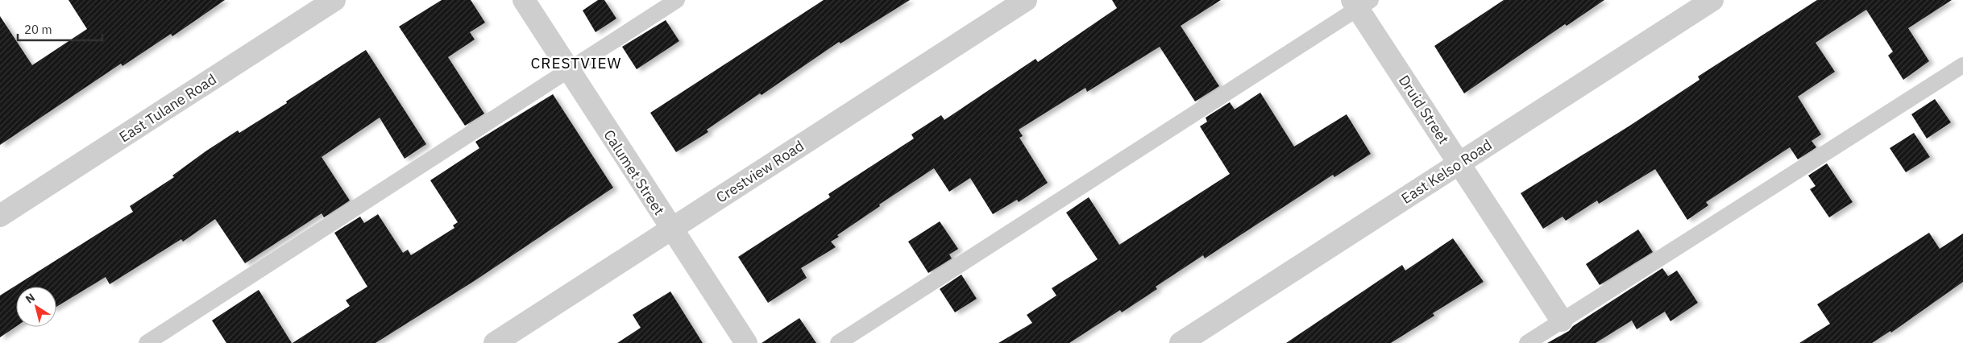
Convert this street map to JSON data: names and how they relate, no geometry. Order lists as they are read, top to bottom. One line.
{"streets":{"street":["East Tulane Road","Druid Street","Crestview Road","East Kelso Road","Calumet Street"]},"crossings":[["Druid Street","East Kelso Road"],["Crestview Road","Calumet Street"]],"districts":["CRESTVIEW"],"scale_bar":"20 m","north":"top left"}
